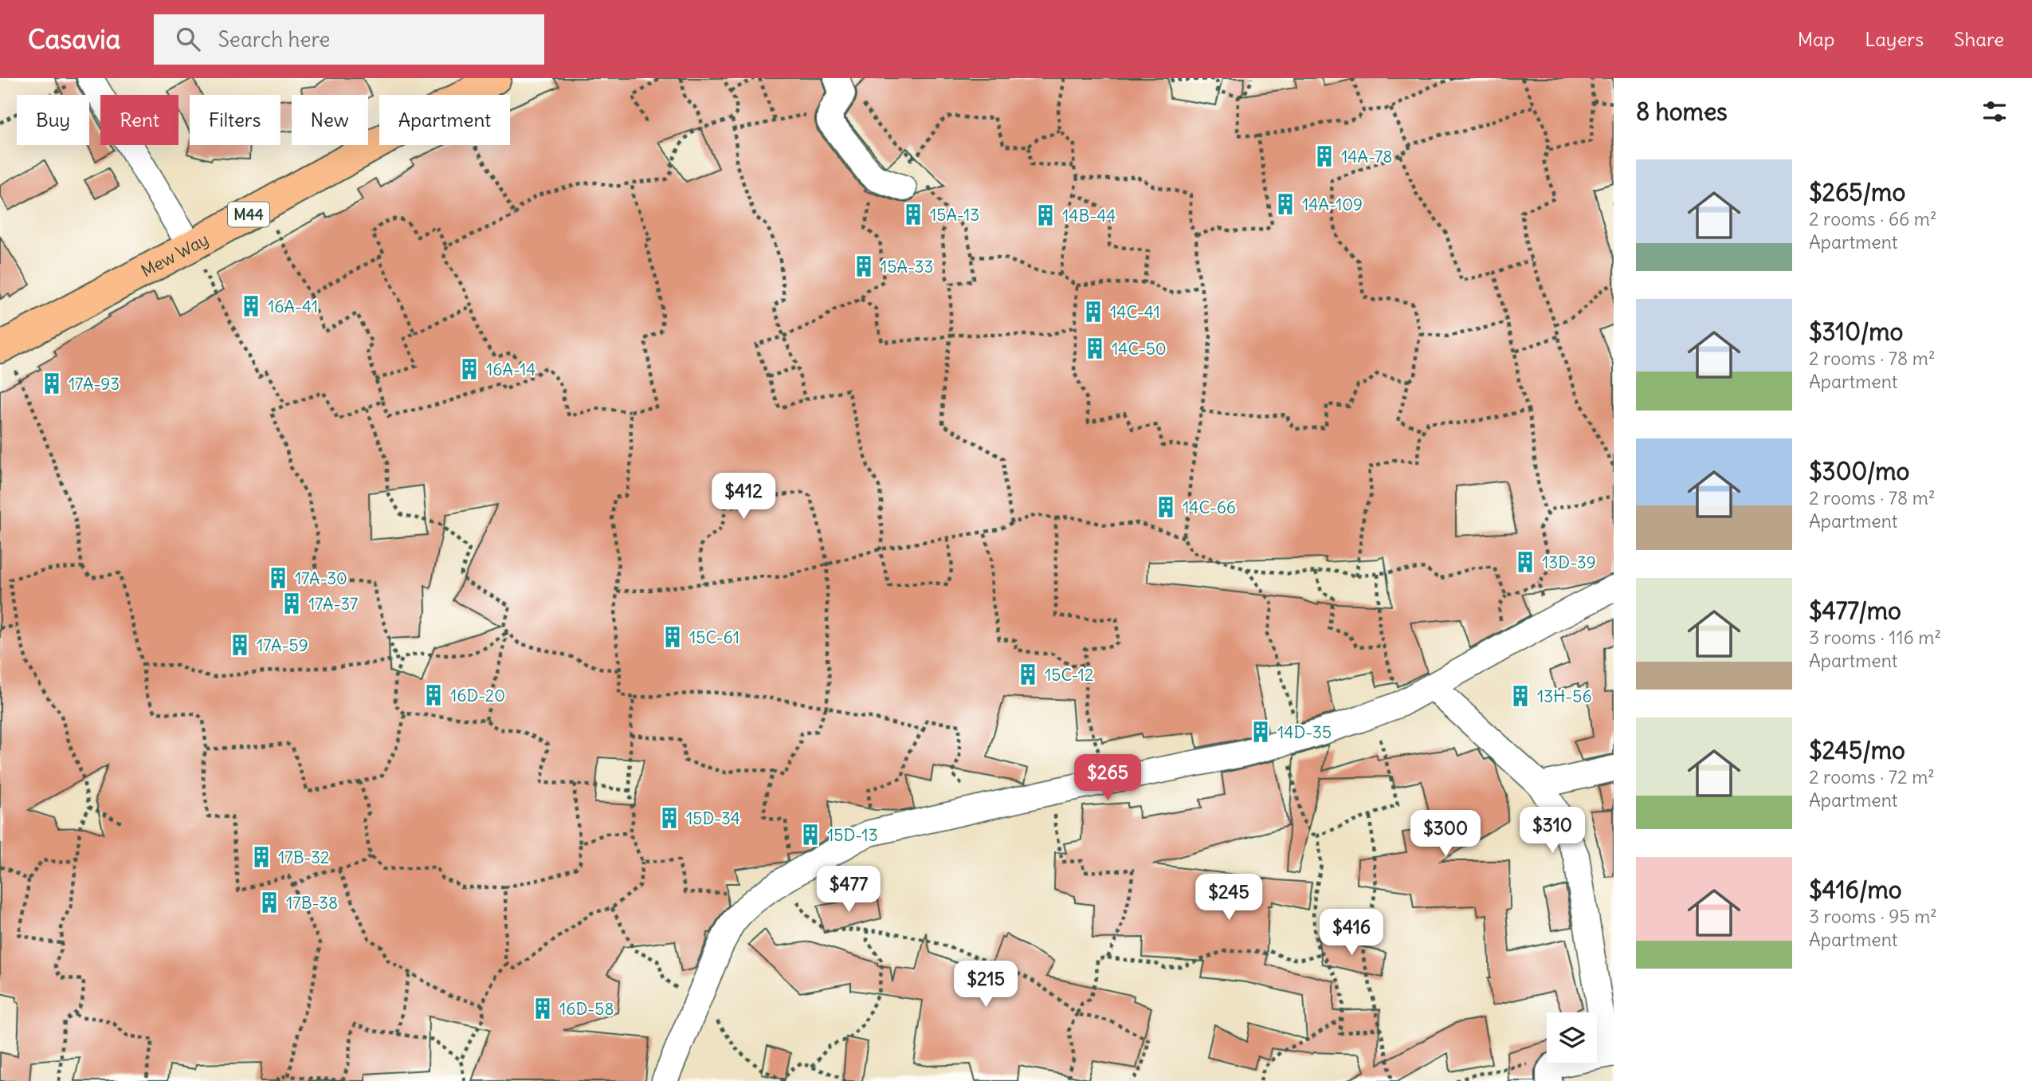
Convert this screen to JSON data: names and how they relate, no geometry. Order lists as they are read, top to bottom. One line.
{"streets":{"main road":["M44","Mew Way"]},"places":{"building":["14A-78","14A-109","15A-13","14B-44","15A-33","16A-41","14C-41","14C-50","16A-14","17A-93","14C-66","13D-39","17A-30","17A-37","15C-61","17A-59","15C-12","16D-20","13H-56","14D-35","15D-34","15D-13","17B-32","17B-38","16D-58"]},"page":{"header":"Casavia","search":"Search here","nav":["Map","Layers","Share"],"heading":"8 homes","chip":["Buy","Rent","Filters","New","Apartment"],"list":[{"name":"$265/mo","note":"2 rooms · 66 m² · Apartment"},{"name":"$310/mo","note":"2 rooms · 78 m² · Apartment"},{"name":"$300/mo","note":"2 rooms · 78 m² · Apartment"},{"name":"$477/mo","note":"3 rooms · 116 m² · Apartment"},{"name":"$245/mo","note":"2 rooms · 72 m² · Apartment"},{"name":"$416/mo","note":"3 rooms · 95 m² · Apartment"}],"price":["$412","$265","$310","$300","$477","$245","$416","$215"]}}
